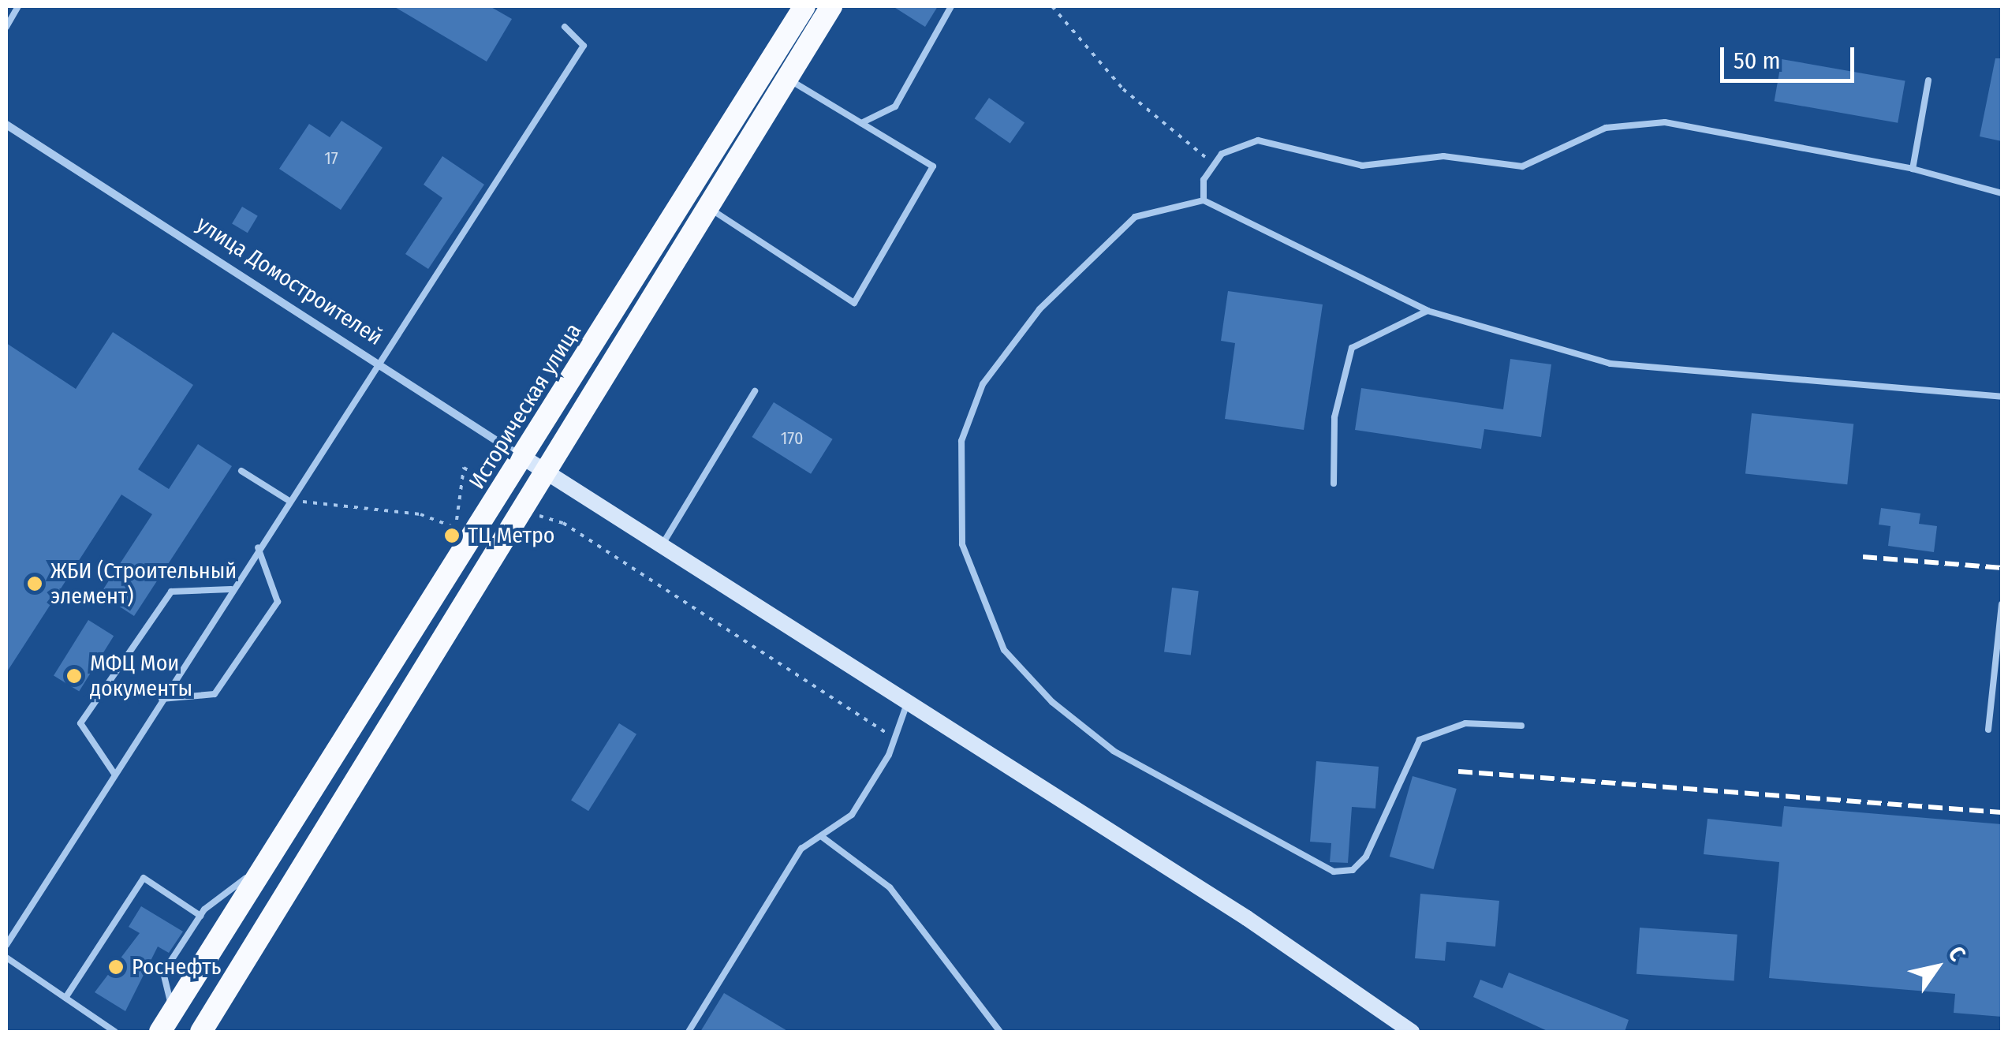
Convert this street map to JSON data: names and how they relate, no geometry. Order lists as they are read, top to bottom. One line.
{"streets":{"highway":["Историческая улица"],"main road":["улица Домостроителей"]},"crossings":[["улица Домостроителей","Историческая улица"]],"places":["ТЦ Метро","ЖБИ (Строительный элемент)","МФЦ Мои документы","Роснефть"],"house_numbers":["17","170"],"scale_bar":"50 m","north":"top right"}
